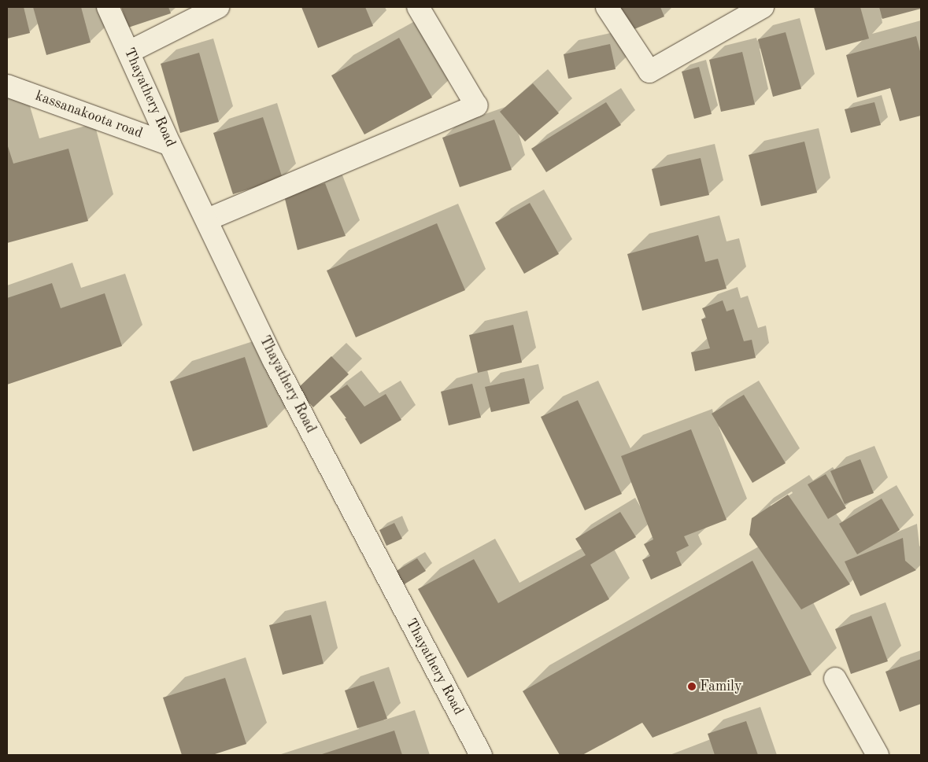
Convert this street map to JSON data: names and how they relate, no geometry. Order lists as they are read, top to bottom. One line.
{"streets":{"street":["Thayathery Road","kassanakoota road"]},"crossings":[["Thayathery Road","kassanakoota road"]],"places":["Family"]}
